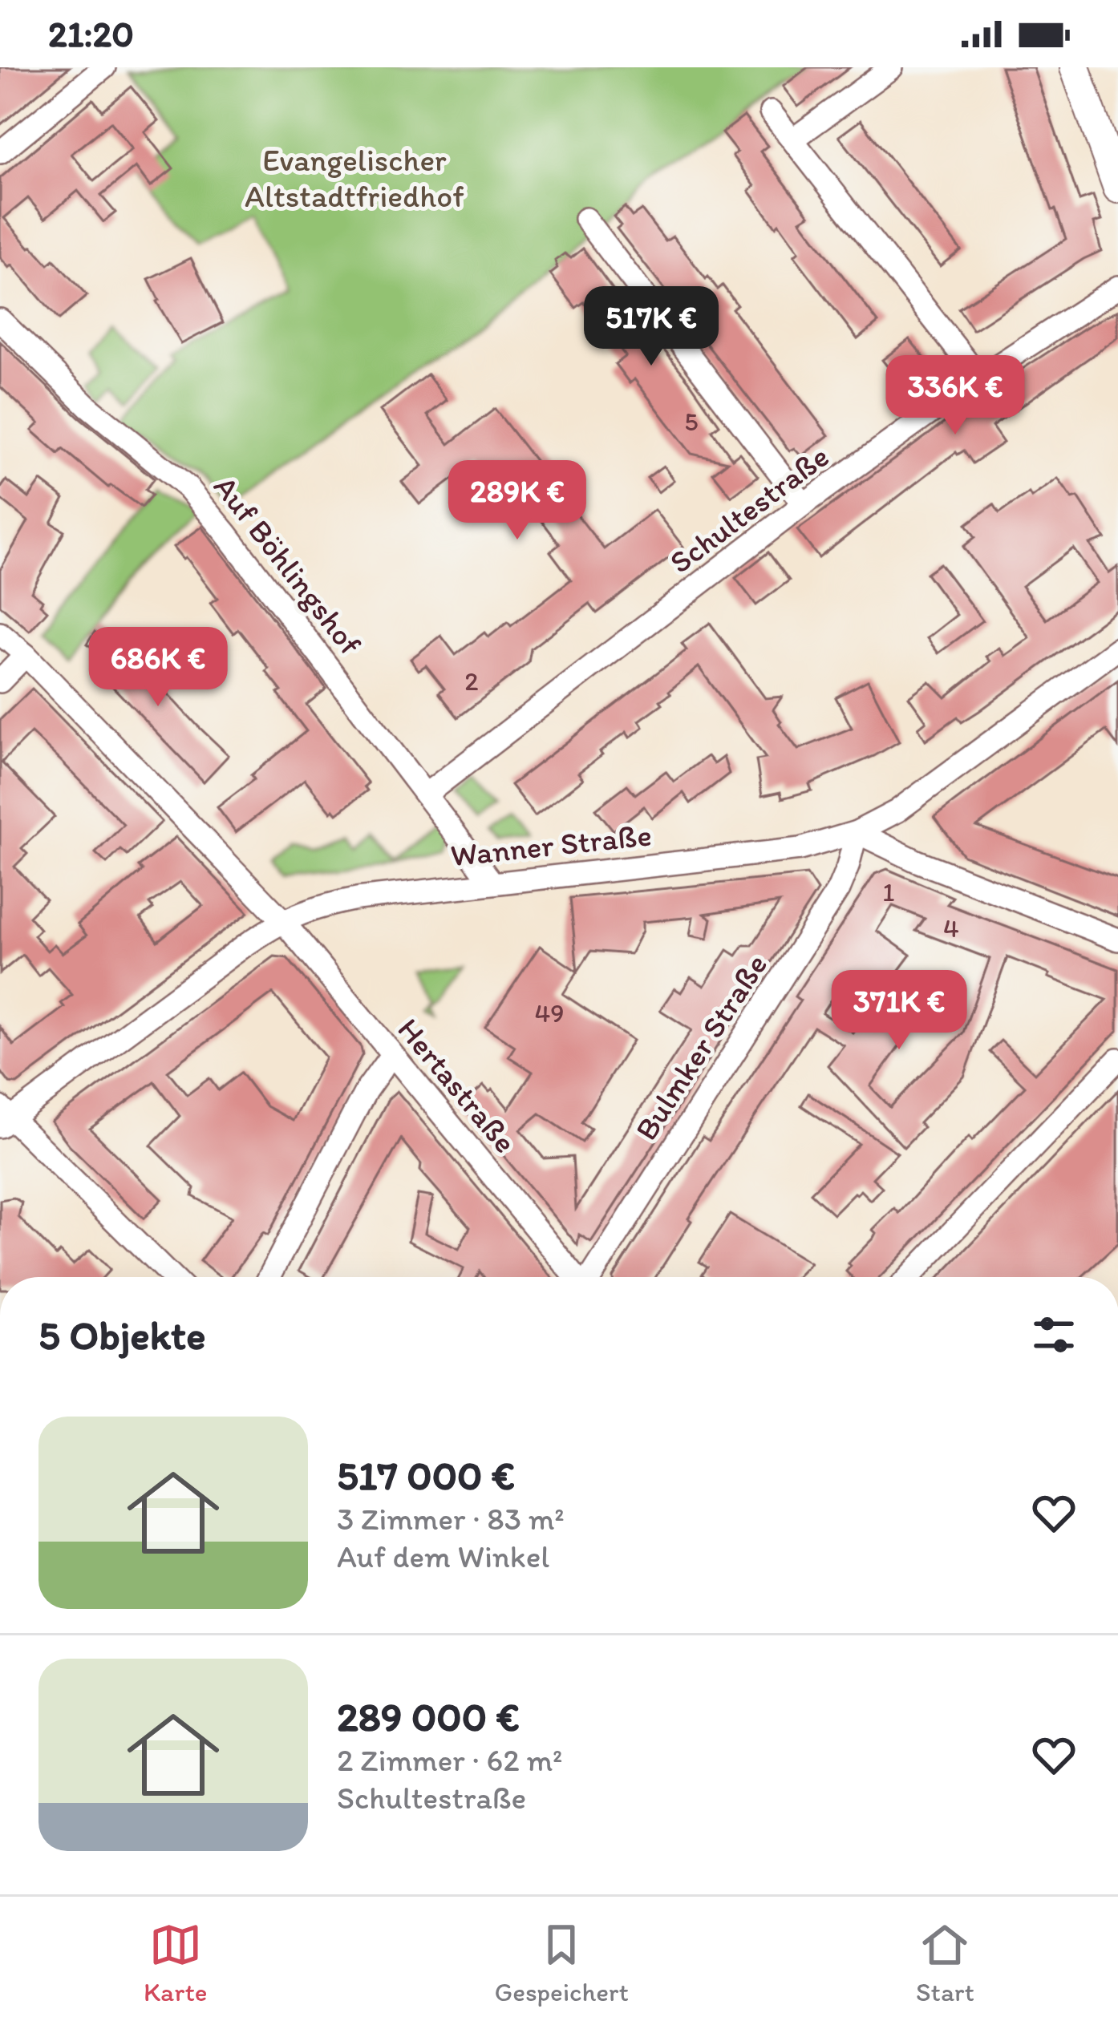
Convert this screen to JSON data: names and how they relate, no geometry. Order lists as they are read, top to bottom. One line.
{"streets":{"street":["Schultestraße","Auf Böhlingshof","Wanner Straße","Bulmker Straße","Hertastraße"]},"crossings":[["Schultestraße","Auf Böhlingshof"],["Auf Böhlingshof","Wanner Straße"],["Wanner Straße","Bulmker Straße"],["Wanner Straße","Hertastraße"]],"parks":["Evangelischer Altstadtfriedhof"],"house_numbers":["5","2","1","4","49"],"page":{"status":"21:20","price":["517K €","336K €","289K €","686K €","371K €"],"heading":"5 Objekte","list":[{"name":"517 000 €","note":"3 Zimmer · 83 m² · Auf dem Winkel"},{"name":"289 000 €","note":"2 Zimmer · 62 m² · Schultestraße"}],"tabs":["Karte","Gespeichert","Start"]}}
